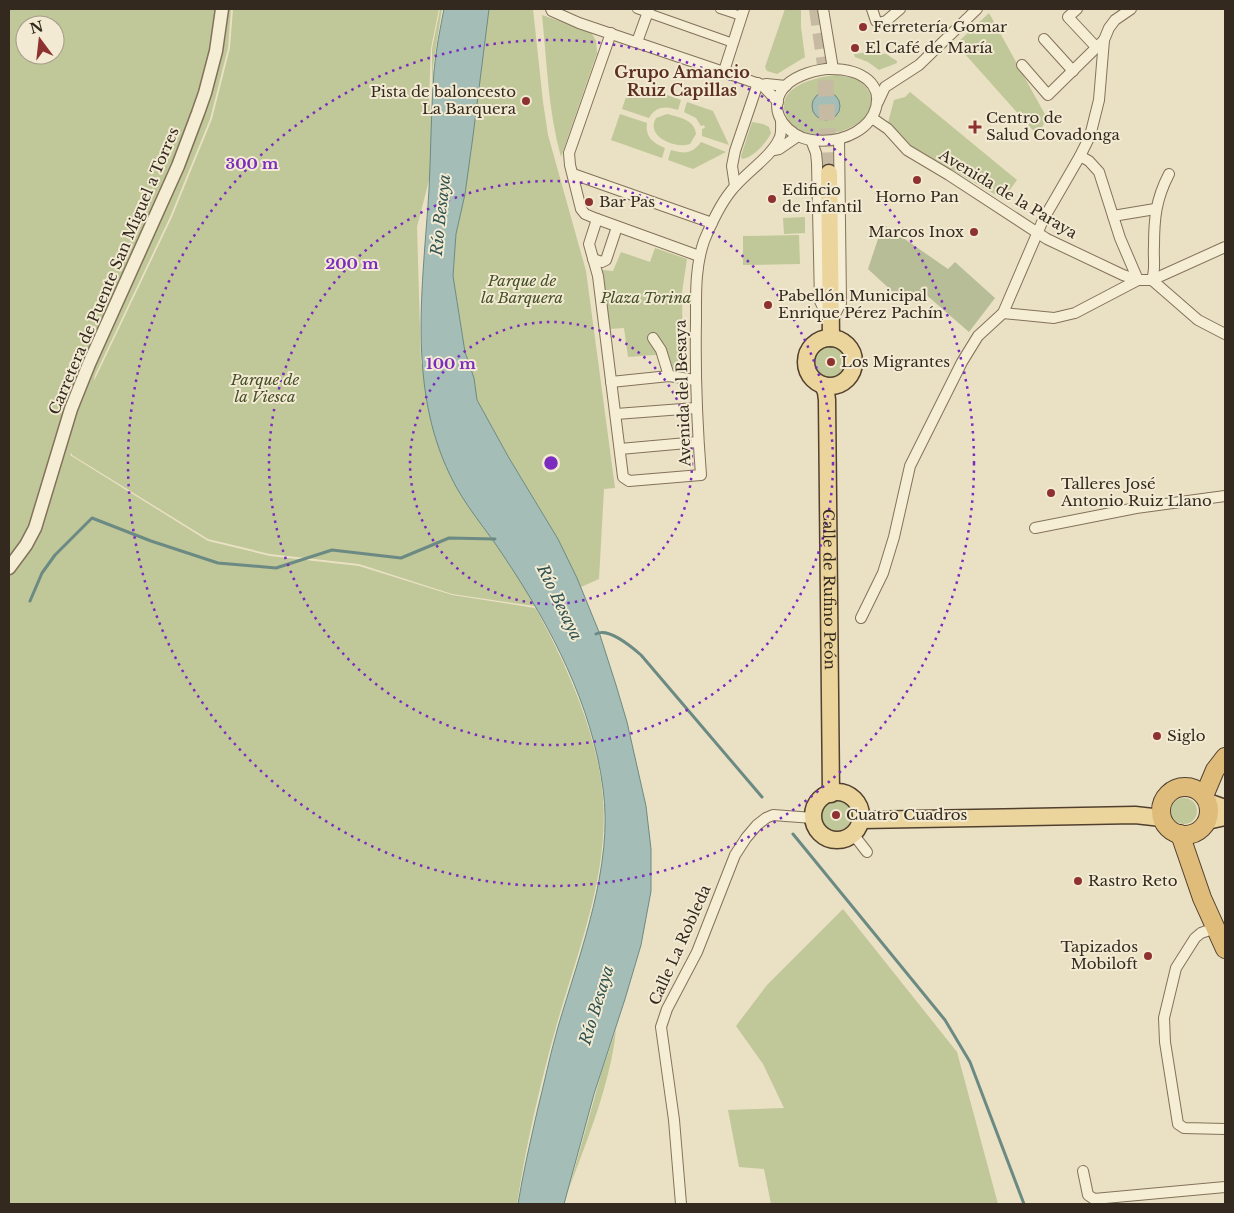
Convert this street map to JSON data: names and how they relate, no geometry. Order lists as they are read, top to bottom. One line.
{"streets":{"main road":["Calle de Rufino Peón"],"street":["Avenida de la Paraya","Carretera de Puente San Miguel a Torres","Avenida del Besaya","Calle La Robleda"]},"crossings":[["Calle de Rufino Peón","Calle La Robleda"]],"districts":["Grupo Amancio Ruiz Capillas"],"water":["Río Besaya"],"parks":["Parque de la Barquera","Plaza Torina","Parque de la Viesca"],"places":{"other":["Ferretería Gomar","El Café de María","Pista de baloncesto La Barquera","Horno Pan","Edificio de Infantil","Bar Pas","Marcos Inox","Pabellón Municipal Enrique Pérez Pachín","Los Migrantes","Talleres José Antonio Ruiz Llano","Siglo","Cuatro Cuadros","Rastro Reto","Tapizados Mobiloft"],"health":["Centro de Salud Covadonga"]},"north":"top","rings":["300 m","200 m","100 m"]}
